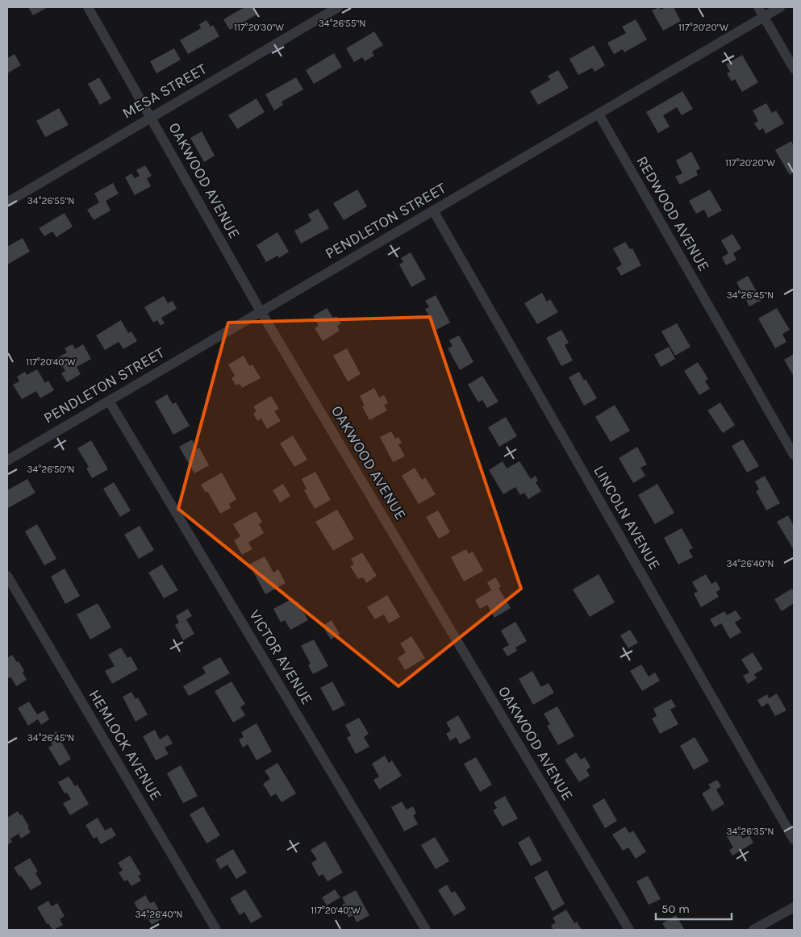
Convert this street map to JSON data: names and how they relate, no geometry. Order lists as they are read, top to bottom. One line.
{"streets":{"street":["MESA STREET","OAKWOOD AVENUE","REDWOOD AVENUE","PENDLETON STREET","LINCOLN AVENUE","VICTOR AVENUE","HEMLOCK AVENUE"]},"crossings":[["MESA STREET","OAKWOOD AVENUE"],["OAKWOOD AVENUE","PENDLETON STREET"],["REDWOOD AVENUE","PENDLETON STREET"],["PENDLETON STREET","LINCOLN AVENUE"],["PENDLETON STREET","VICTOR AVENUE"]],"scale_bar":"50 m","coordinates":["34°26'55\"N","117°20'30\"W","117°20'20\"W","34°26'45\"N","117°20'40\"W","34°26'50\"N","34°26'40\"N","34°26'35\"N"]}
